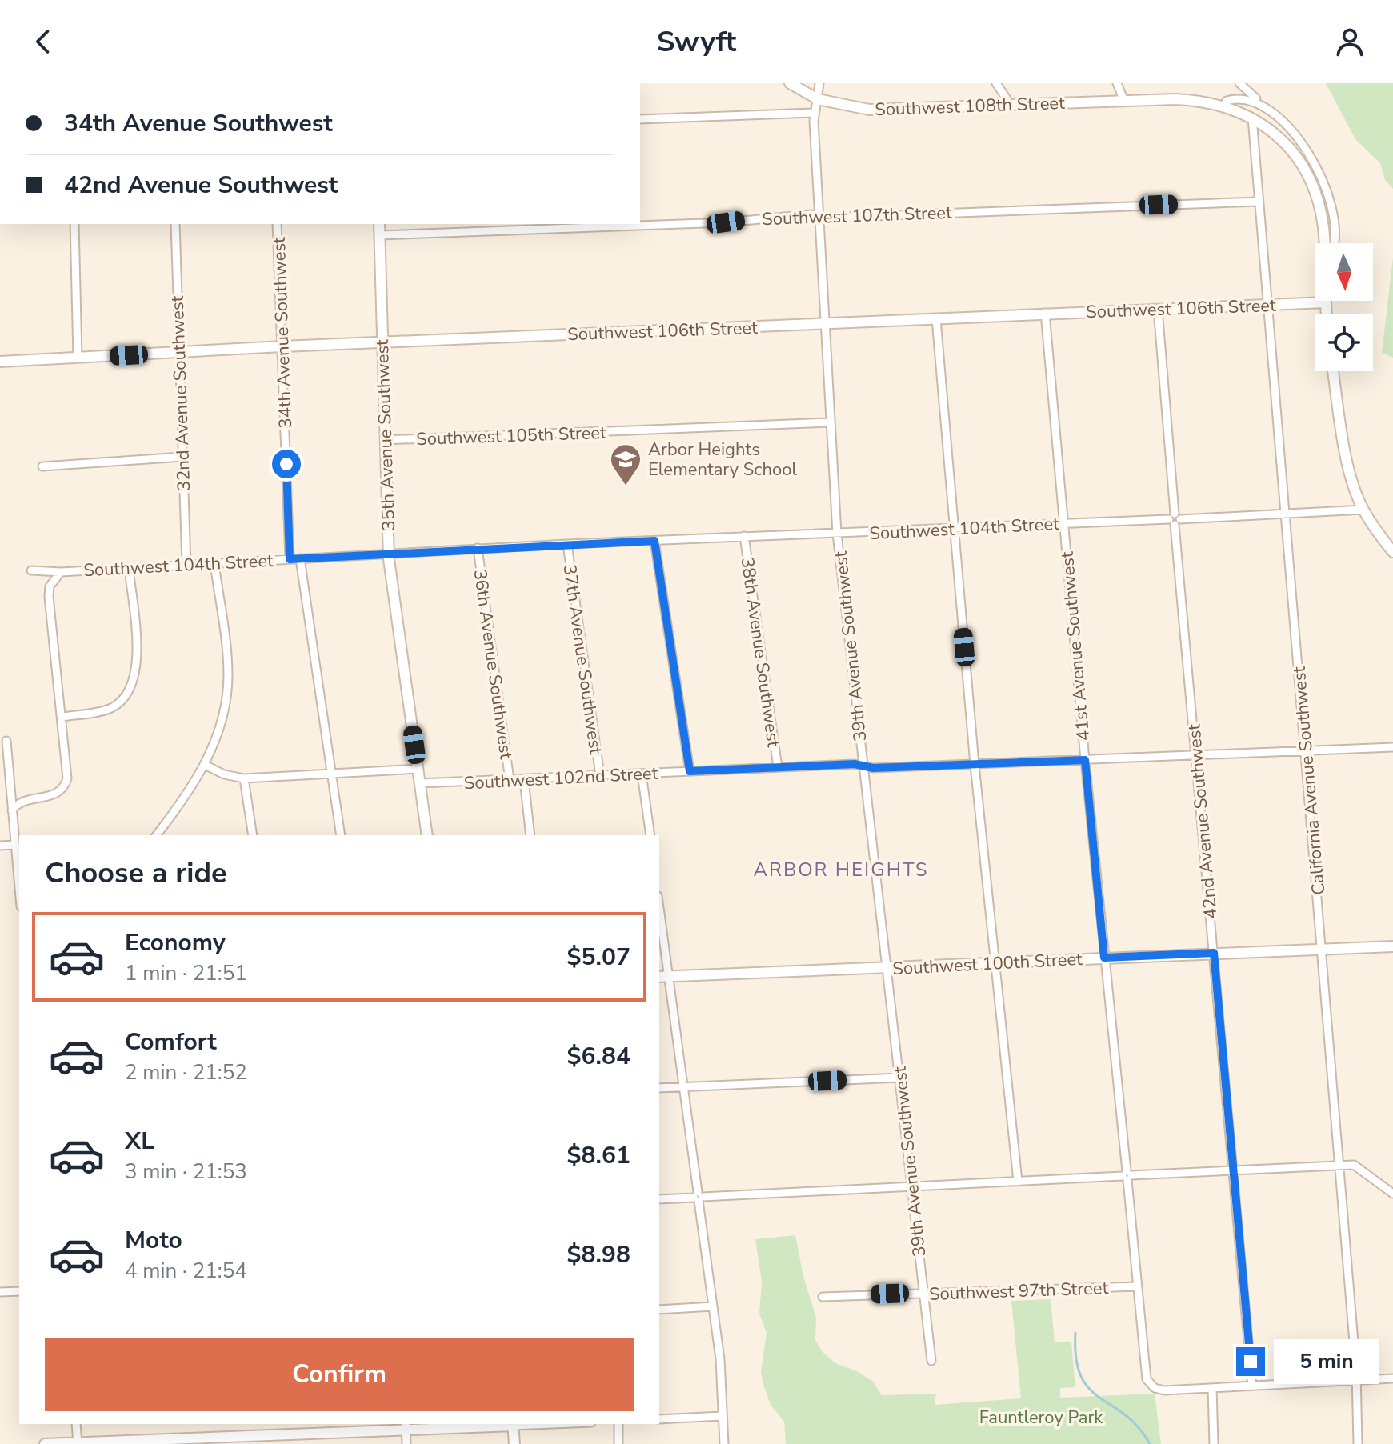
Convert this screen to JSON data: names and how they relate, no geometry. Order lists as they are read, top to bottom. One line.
{"streets":{"street":["Southwest 108th Street","Southwest 107th Street","Southwest 106th Street","34th Avenue Southwest","32nd Avenue Southwest","35th Avenue Southwest","Southwest 105th Street","Southwest 104th Street","39th Avenue Southwest","41st Avenue Southwest","38th Avenue Southwest","37th Avenue Southwest","36th Avenue Southwest","Southwest 102nd Street","California Avenue Southwest","42nd Avenue Southwest","Southwest 100th Street","Southwest 97th Street"]},"crossings":[["Southwest 108th Street","Southwest 106th Street"],["Southwest 108th Street","39th Avenue Southwest"],["Southwest 108th Street","California Avenue Southwest"],["Southwest 107th Street","35th Avenue Southwest"],["Southwest 107th Street","39th Avenue Southwest"],["Southwest 107th Street","California Avenue Southwest"],["Southwest 106th Street","34th Avenue Southwest"],["Southwest 106th Street","32nd Avenue Southwest"],["Southwest 106th Street","35th Avenue Southwest"],["Southwest 106th Street","39th Avenue Southwest"],["Southwest 106th Street","41st Avenue Southwest"],["Southwest 106th Street","California Avenue Southwest"],["Southwest 106th Street","42nd Avenue Southwest"],["34th Avenue Southwest","Southwest 104th Street"],["32nd Avenue Southwest","Southwest 104th Street"],["35th Avenue Southwest","Southwest 105th Street"],["35th Avenue Southwest","Southwest 104th Street"],["35th Avenue Southwest","Southwest 102nd Street"],["Southwest 105th Street","39th Avenue Southwest"],["Southwest 104th Street","39th Avenue Southwest"],["Southwest 104th Street","41st Avenue Southwest"],["Southwest 104th Street","38th Avenue Southwest"],["Southwest 104th Street","37th Avenue Southwest"],["Southwest 104th Street","36th Avenue Southwest"],["Southwest 104th Street","California Avenue Southwest"],["Southwest 104th Street","42nd Avenue Southwest"],["39th Avenue Southwest","Southwest 102nd Street"],["39th Avenue Southwest","Southwest 100th Street"],["39th Avenue Southwest","Southwest 97th Street"],["41st Avenue Southwest","Southwest 102nd Street"],["41st Avenue Southwest","Southwest 100th Street"],["41st Avenue Southwest","Southwest 97th Street"],["38th Avenue Southwest","Southwest 102nd Street"],["37th Avenue Southwest","Southwest 102nd Street"],["36th Avenue Southwest","Southwest 102nd Street"],["Southwest 102nd Street","California Avenue Southwest"],["Southwest 102nd Street","42nd Avenue Southwest"],["California Avenue Southwest","Southwest 100th Street"],["42nd Avenue Southwest","Southwest 100th Street"]],"districts":["ARBOR HEIGHTS"],"parks":["Fauntleroy Park"],"places":{"school or university":["Arbor Heights Elementary School"]},"north":"bottom","page":{"header":"Swyft","banner":["34th Avenue Southwest","42nd Avenue Southwest"],"heading":"Choose a ride","list":[{"name":"Economy","note":"1 min · 21:51","value":"$5.07"},{"name":"Comfort","note":"2 min · 21:52","value":"$6.84"},{"name":"XL","note":"3 min · 21:53","value":"$8.61"},{"name":"Moto","note":"4 min · 21:54","value":"$8.98"}],"buttons":"Confirm","bubble":"5 min"}}
